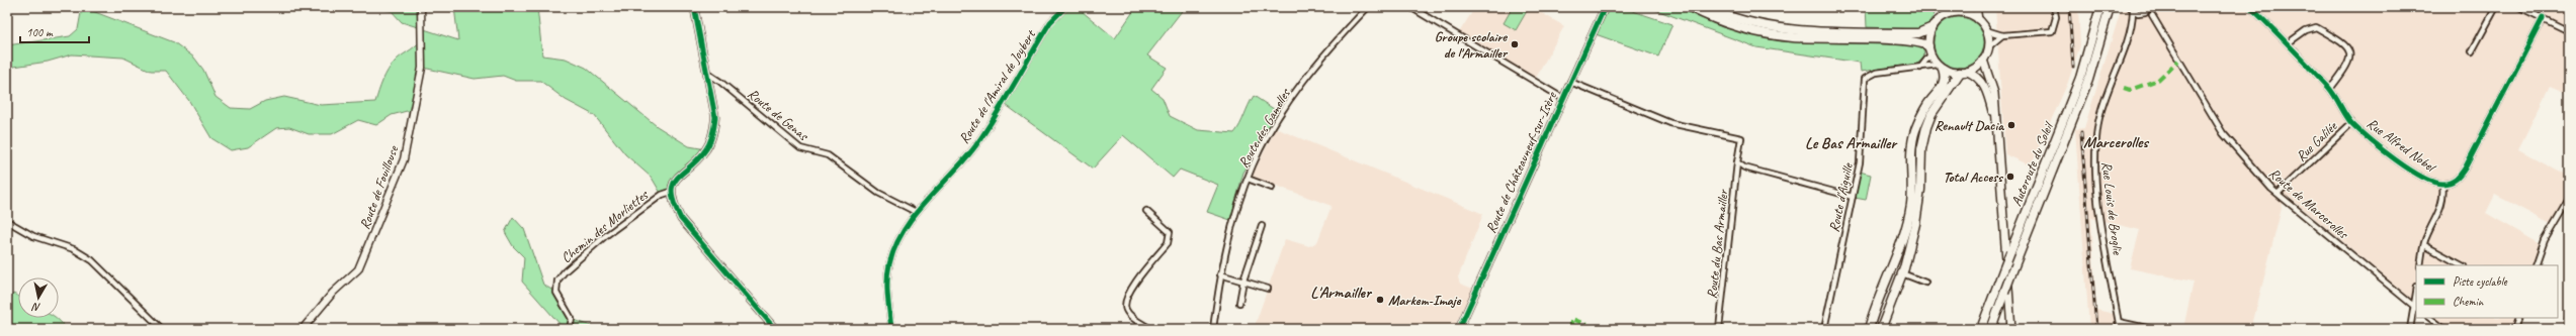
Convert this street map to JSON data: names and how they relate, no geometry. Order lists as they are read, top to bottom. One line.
{"streets":{"highway":["Autoroute du Soleil"],"street":["Route de l'Amiral de Joybert","Route de Genas","Route des Gamelles","Rue Galilée","Rue Alfred Nobel","Route de Châteauneuf-sur-Isère","Route de Fouillouse","Route d'Aiguille","Route de Marcerolles","Rue Louis de Broglie","Chemin des Morliettes","Route du Bas Armailler"]},"crossings":[["Route de l'Amiral de Joybert","Route de Genas"],["Rue Galilée","Rue Alfred Nobel"],["Rue Galilée","Route de Marcerolles"],["Route de Châteauneuf-sur-Isère","Route du Bas Armailler"]],"districts":["Marcerolles","Le Bas Armailler","L'Armailler"],"places":["Groupe scolaire de l'Armailler","Renault Dacia","Total Access","Markem-Imaje"],"legend":["Piste cyclable","Chemin"],"scale_bar":"100 m","north":"bottom"}
